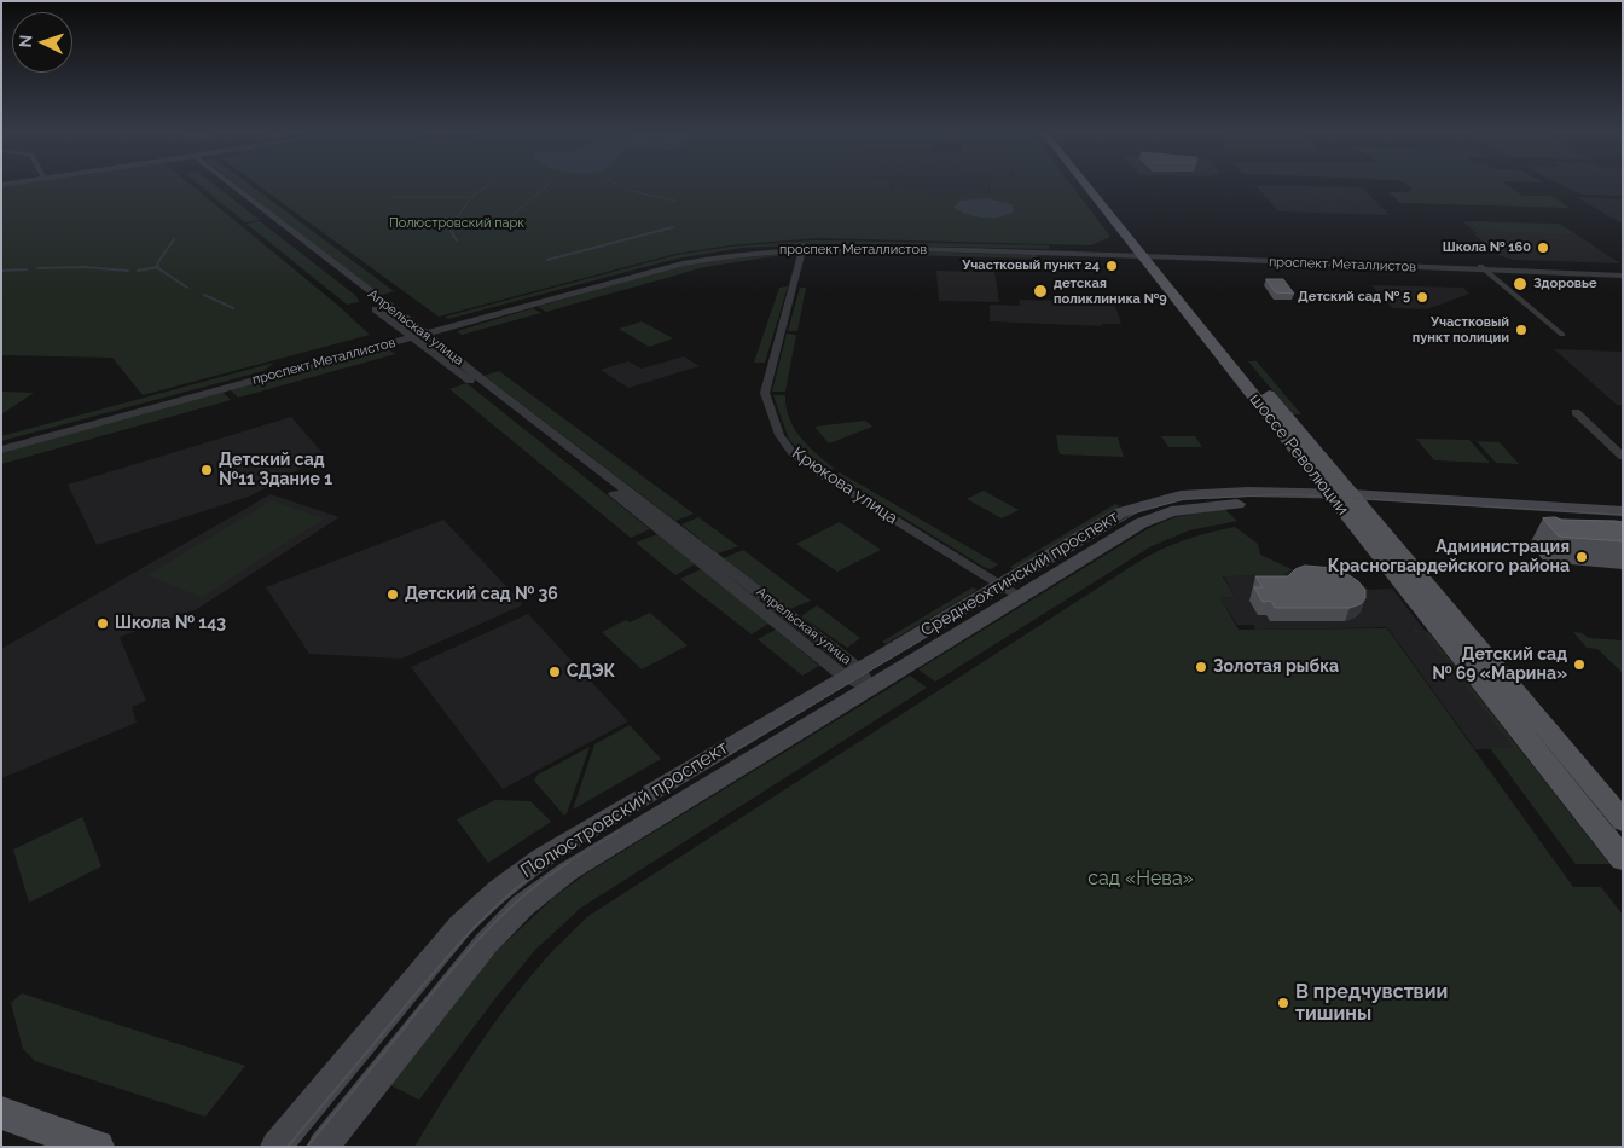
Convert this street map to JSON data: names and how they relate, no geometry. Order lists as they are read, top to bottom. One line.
{"streets":{"main road":["шоссе Революции","Среднеохтинский проспект","Полюстровский проспект"],"street":["проспект Металлистов","Апрельская улица","Крюкова улица"]},"crossings":[["проспект Металлистов","Апрельская улица"],["проспект Металлистов","шоссе Революции"],["проспект Металлистов","Крюкова улица"],["Апрельская улица","Среднеохтинский проспект"],["Апрельская улица","Полюстровский проспект"],["шоссе Революции","Среднеохтинский проспект"],["Крюкова улица","Среднеохтинский проспект"],["Среднеохтинский проспект","Полюстровский проспект"]],"parks":["Полюстровский парк","сад «Нева»"],"places":["Школа № 160","Участковый пункт 24","Здоровье","детская поликлиника №9","Детский сад № 5","Участковый пункт полиции","Детский сад №11 Здание 1","Администрация Красногвардейского района","Детский сад № 36","Школа № 143","Детский сад № 69 «Марина»","Золотая рыбка","СДЭК","В предчувствии тишины"],"north":"left"}
